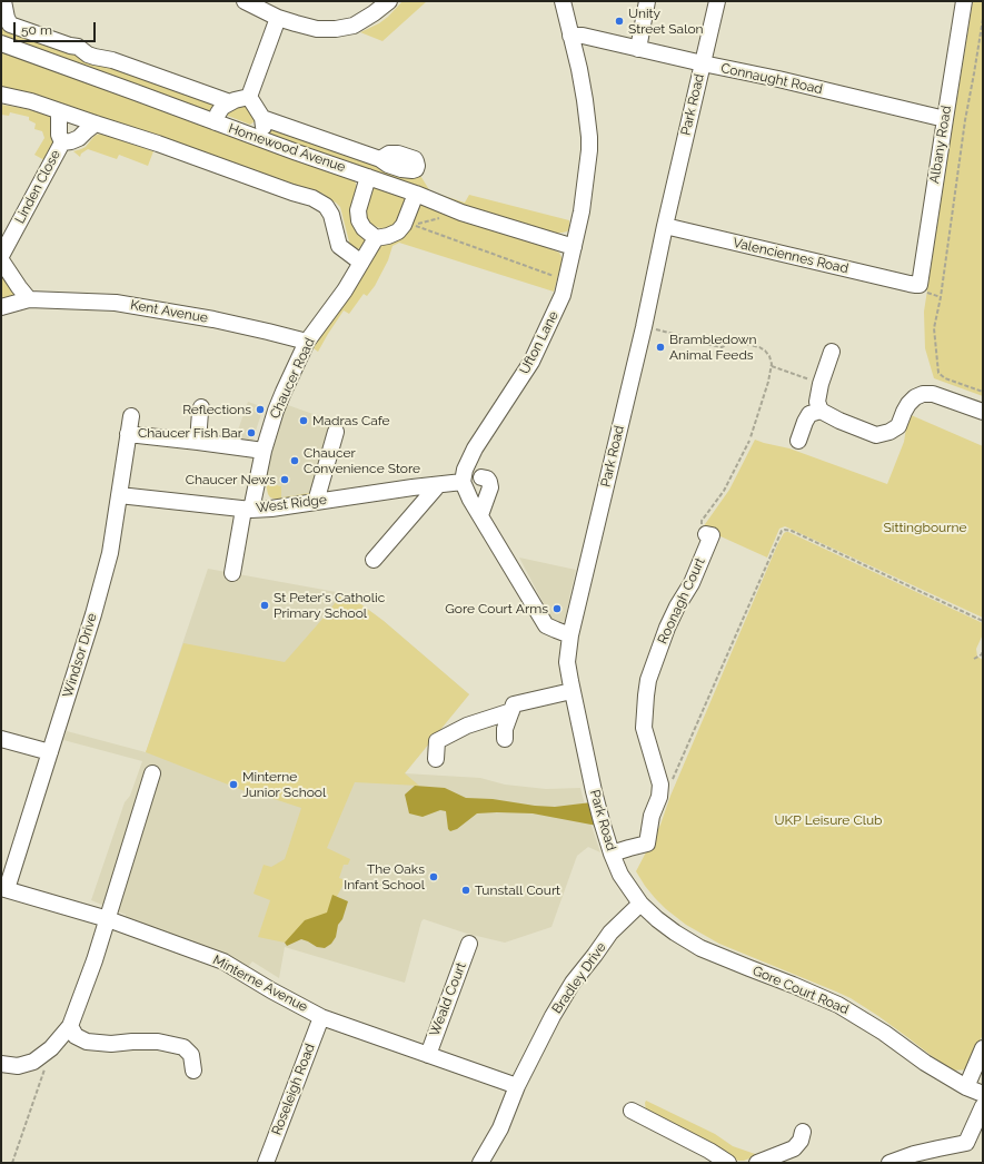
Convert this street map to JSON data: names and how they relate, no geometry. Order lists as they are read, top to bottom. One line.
{"streets":{"street":["Connaught Road","Park Road","Albany Road","Homewood Avenue","Linden Close","Valenciennes Road","Kent Avenue","Ufton Lane","Chaucer Road","West Ridge","Roonagh Court","Windsor Drive","Bradley Drive","Minterne Avenue","Gore Court Road","Weald Court","Roseleigh Road"]},"crossings":[["Connaught Road","Park Road"],["Connaught Road","Albany Road"],["Connaught Road","Ufton Lane"],["Park Road","Valenciennes Road"],["Park Road","Roonagh Court"],["Park Road","Bradley Drive"],["Park Road","Gore Court Road"],["Albany Road","Valenciennes Road"],["Homewood Avenue","Ufton Lane"],["Kent Avenue","Chaucer Road"],["Ufton Lane","West Ridge"],["Chaucer Road","West Ridge"],["West Ridge","Windsor Drive"],["Windsor Drive","Minterne Avenue"],["Bradley Drive","Minterne Avenue"],["Bradley Drive","Gore Court Road"],["Minterne Avenue","Weald Court"],["Minterne Avenue","Roseleigh Road"]],"parks":["Sittingbourne","UKP Leisure Club"],"places":["Unity Street Salon","Brambledown Animal Feeds","Reflections","Madras Cafe","Chaucer Fish Bar","Chaucer Convenience Store","Chaucer News","St Peter's Catholic Primary School","Gore Court Arms","Minterne Junior School","The Oaks Infant School","Tunstall Court"],"scale_bar":"50 m"}
